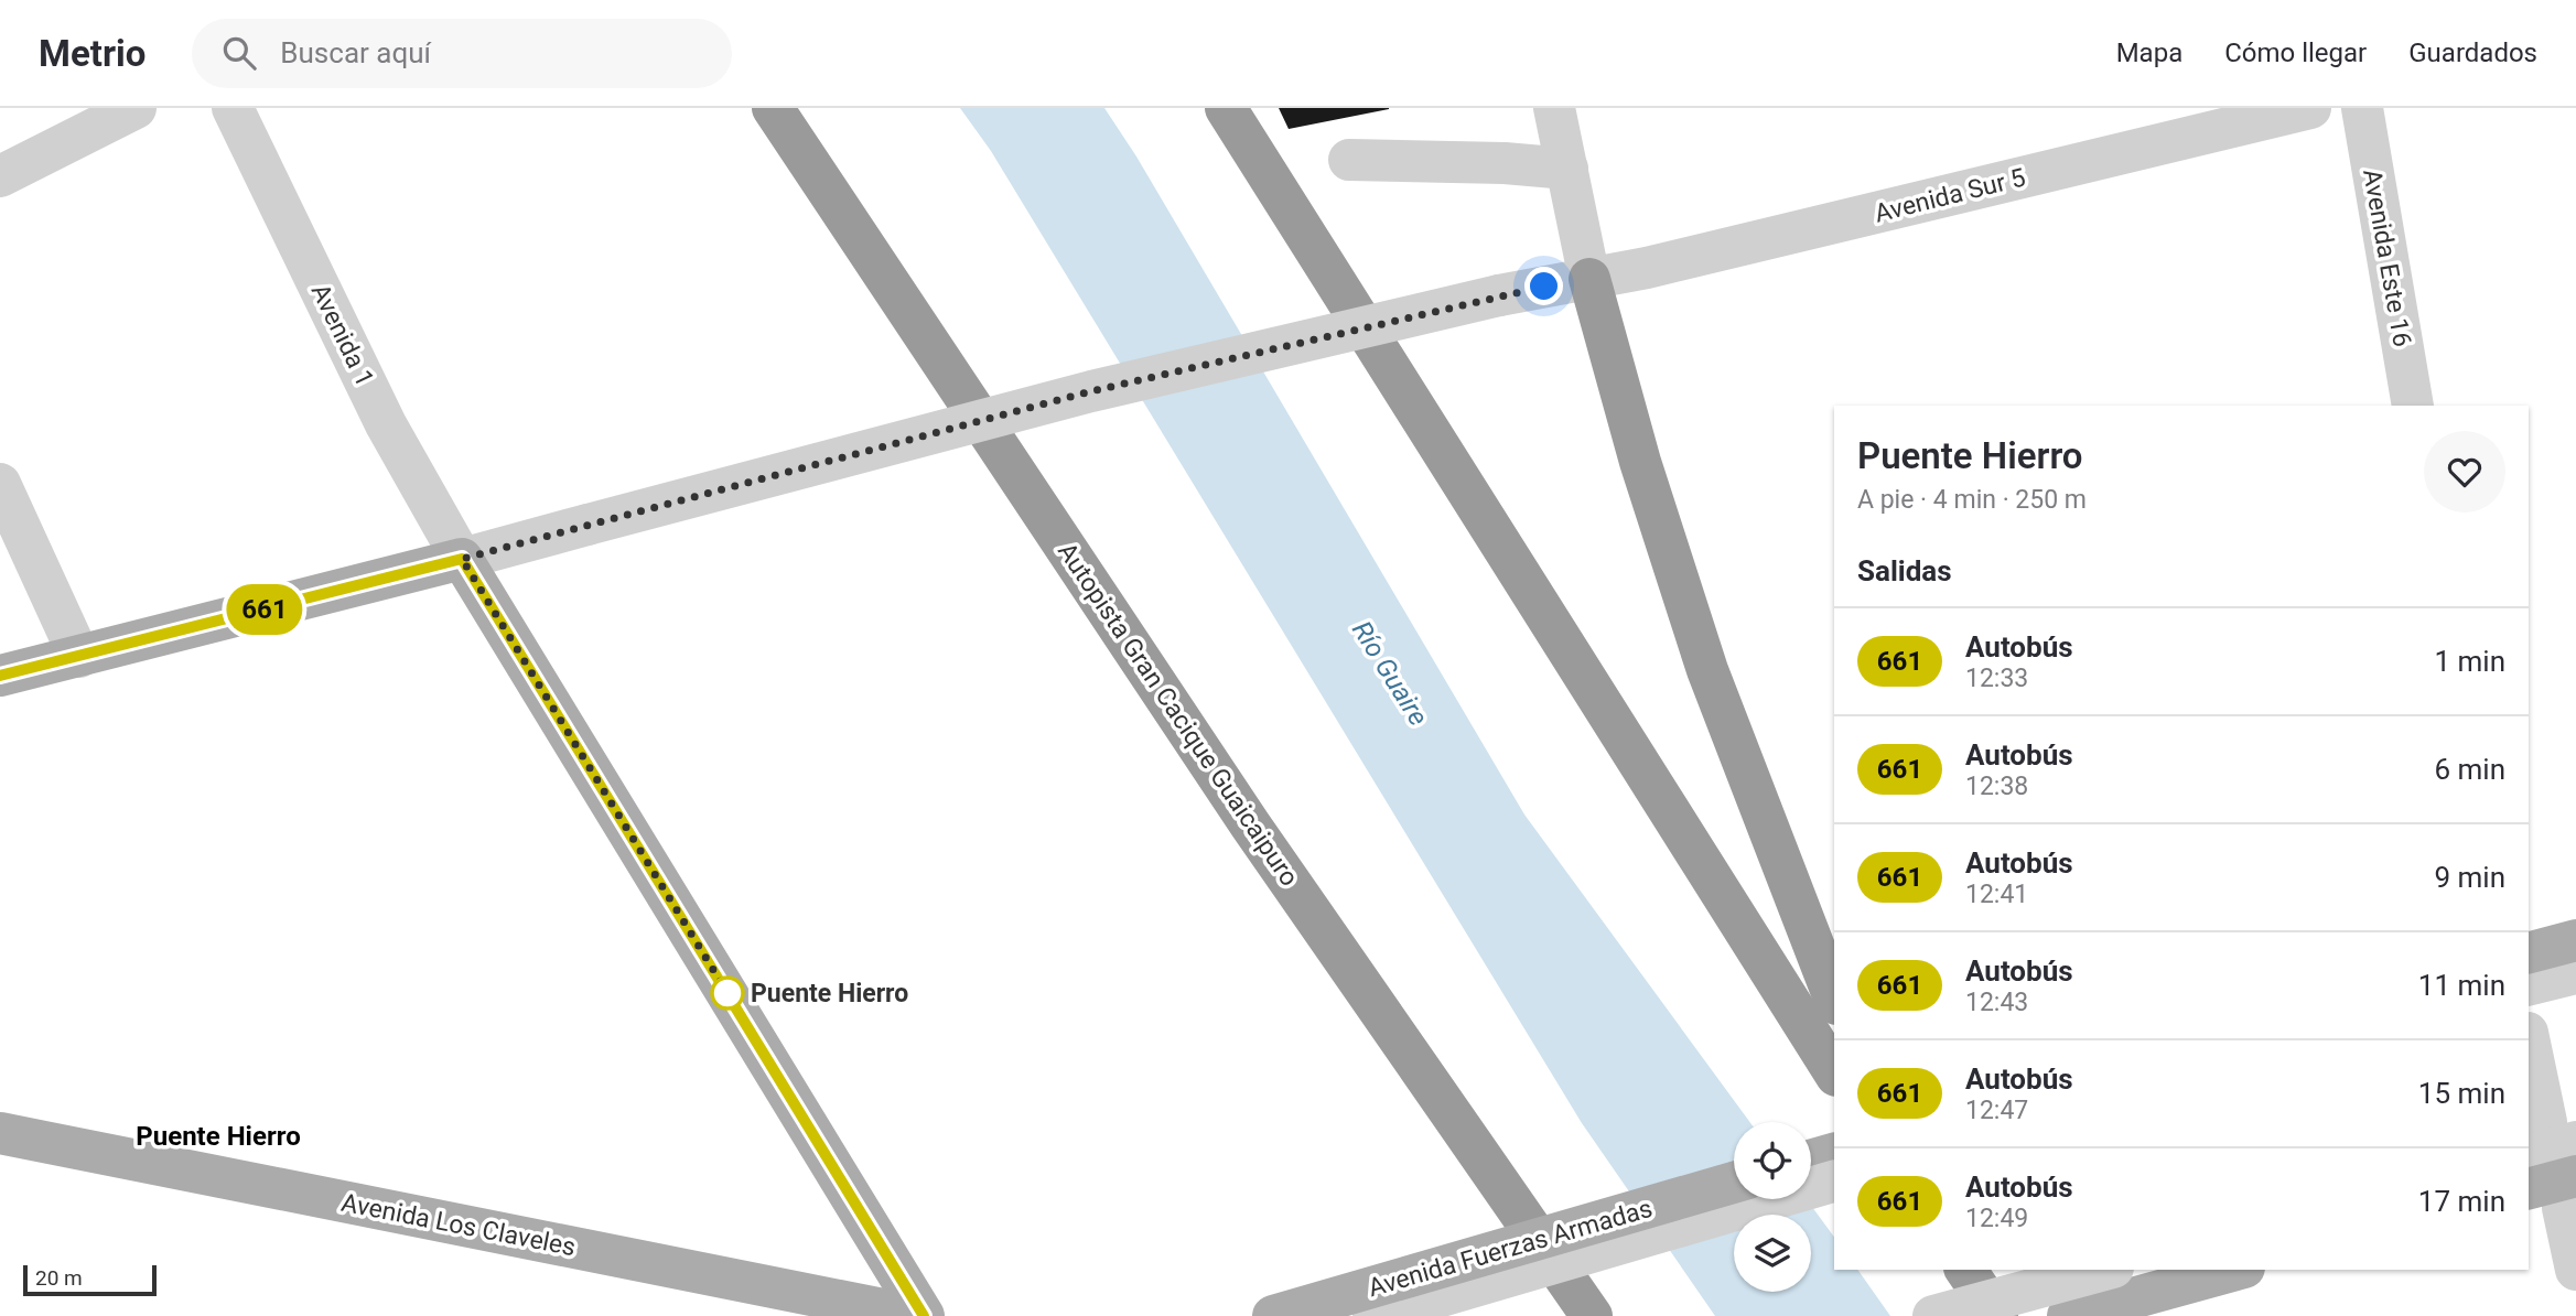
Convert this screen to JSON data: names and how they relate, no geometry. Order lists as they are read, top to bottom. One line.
{"streets":{"highway":["Autopista Gran Cacique Guaicaipuro"],"main road":["Avenida Los Claveles","Avenida Fuerzas Armadas"],"street":["Avenida Sur 5","Avenida Este 16","Avenida 1"]},"crossings":[["Avenida Sur 5","Avenida 1"]],"districts":["Puente Hierro"],"water":["Río Guaire"],"places":["Puente Hierro"],"lines":["bus line 661"],"scale_bar":"20 m","page":{"header":"Metrio","search":"Buscar aquí","nav":["Mapa","Cómo llegar","Guardados"],"on_map":"661","heading":[["Puente Hierro","A pie · 4 min · 250 m"],"Salidas"],"list":[{"mark":"661","name":"Autobús","note":"12:33","value":"1 min"},{"mark":"661","name":"Autobús","note":"12:38","value":"6 min"},{"mark":"661","name":"Autobús","note":"12:41","value":"9 min"},{"mark":"661","name":"Autobús","note":"12:43","value":"11 min"},{"mark":"661","name":"Autobús","note":"12:47","value":"15 min"},{"mark":"661","name":"Autobús","note":"12:49","value":"17 min"}],"scale":"20 m"}}
